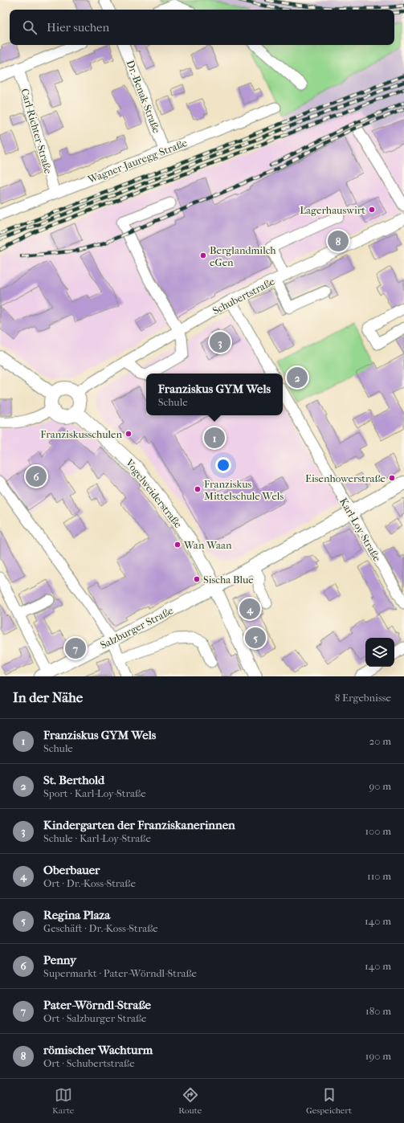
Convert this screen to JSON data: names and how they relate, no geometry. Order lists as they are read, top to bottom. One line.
{"streets":{"main road":["Vogelweiderstraße","Salzburger Straße"],"street":["Dr.-Benak-Straße","Carl-Richter-Straße","Wagner-Jauregg-Straße","Schubertstraße","Karl-Loy-Straße"]},"crossings":[["Dr.-Benak-Straße","Wagner-Jauregg-Straße"],["Carl-Richter-Straße","Wagner-Jauregg-Straße"],["Schubertstraße","Vogelweiderstraße"],["Vogelweiderstraße","Salzburger Straße"]],"places":["Lagerhauswirt","Berglandmilch eGen","Franziskusschulen","Eisenhowerstraße","Franziskus Mittelschule Wels","Wan Waan","Sischa Blue"],"page":{"search":"Hier suchen","pins":["8","3","2","1","6","4","5","7"],"popup":["Franziskus GYM Wels","Schule"],"heading":["In der Nähe","8 Ergebnisse"],"list":[{"mark":"1","name":"Franziskus GYM Wels","note":"Schule","value":"20 m"},{"mark":"2","name":"St. Berthold","note":"Sport · Karl-Loy-Straße","value":"90 m"},{"mark":"3","name":"Kindergarten der Franziskanerinnen","note":"Schule · Karl-Loy-Straße","value":"100 m"},{"mark":"4","name":"Oberbauer","note":"Ort · Dr.-Koss-Straße","value":"110 m"},{"mark":"5","name":"Regina Plaza","note":"Geschäft · Dr.-Koss-Straße","value":"140 m"},{"mark":"6","name":"Penny","note":"Supermarkt · Pater-Wörndl-Straße","value":"140 m"},{"mark":"7","name":"Pater-Wörndl-Straße","note":"Ort · Salzburger Straße","value":"180 m"},{"mark":"8","name":"römischer Wachturm","note":"Ort · Schubertstraße","value":"190 m"}],"nav":["Karte","Route","Gespeichert"]}}
